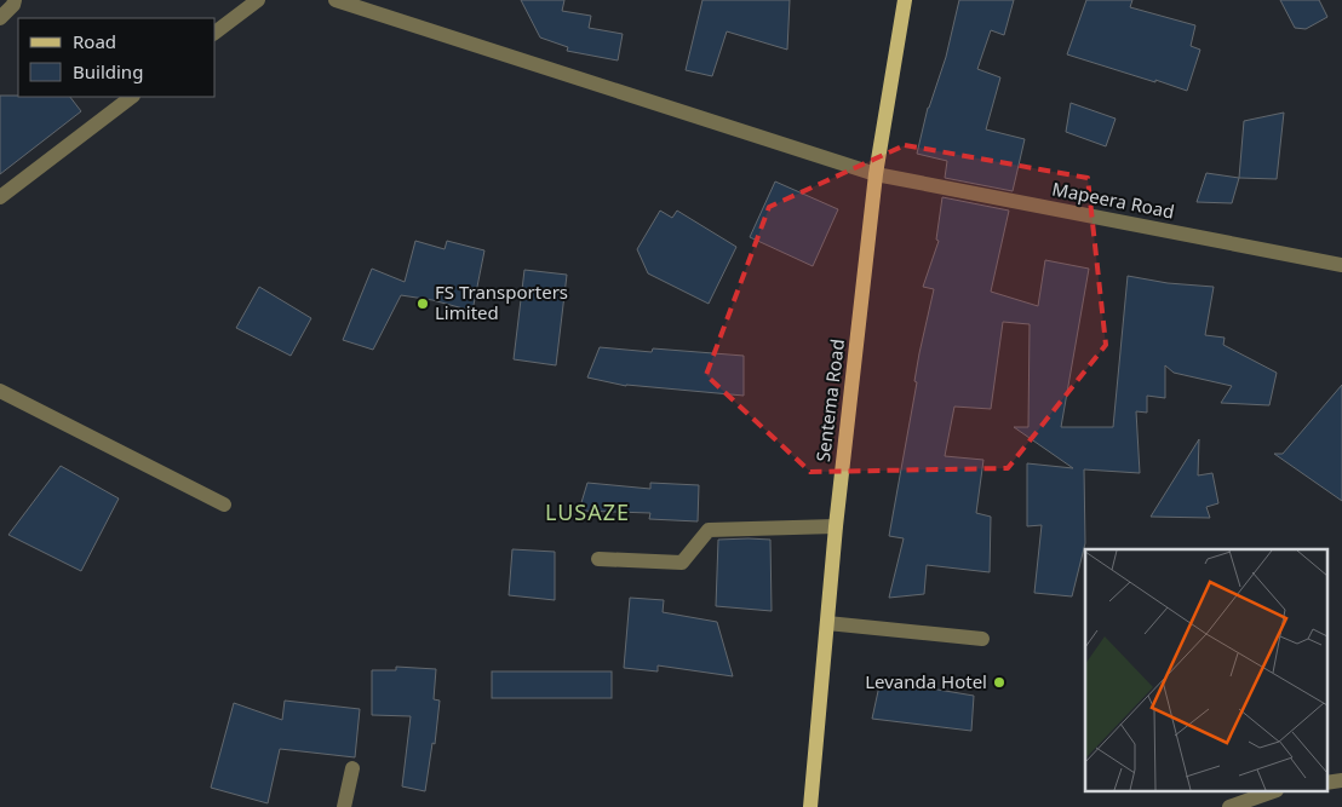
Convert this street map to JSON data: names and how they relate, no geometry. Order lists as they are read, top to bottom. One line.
{"streets":{"main road":["Sentema Road"],"street":["Mapeera Road"]},"crossings":[["Mapeera Road","Sentema Road"]],"districts":["LUSAZE"],"places":["FS Transporters Limited","Levanda Hotel"],"legend":["Road","Building"]}
